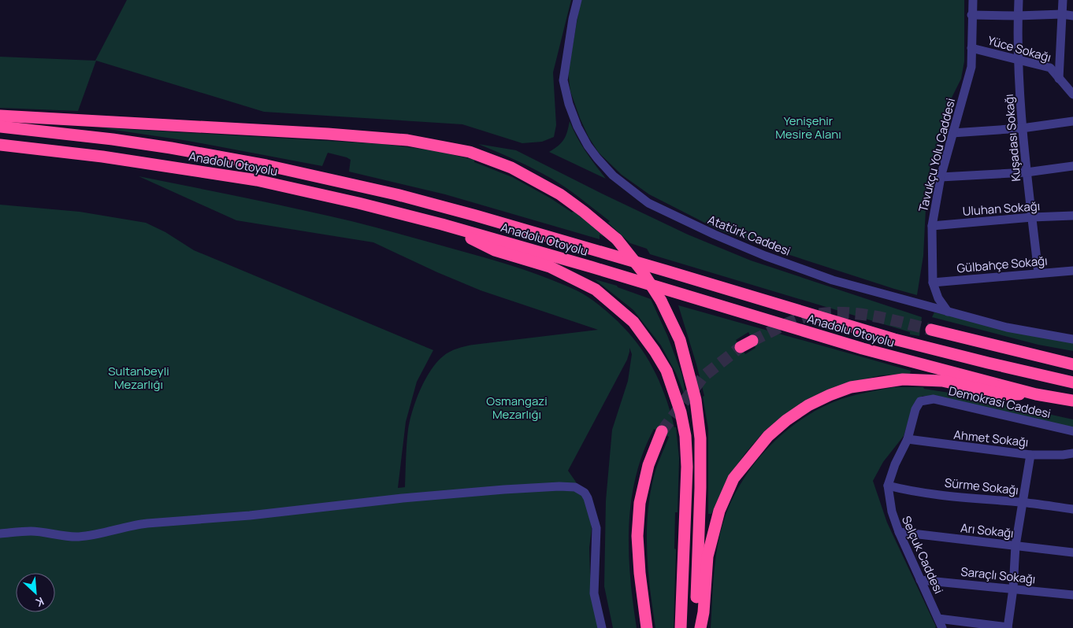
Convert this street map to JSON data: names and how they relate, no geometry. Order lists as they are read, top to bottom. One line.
{"streets":{"highway":["Anadolu Otoyolu"],"street":["Yüce Sokağı","Kuşadası Sokağı","Tavukçu Yolu Caddesi","Uluhan Sokağı","Atatürk Caddesi","Gülbahçe Sokağı","Demokrasi Caddesi","Ahmet Sokağı","Sürme Sokağı","Arı Sokağı","Selçuk Caddesi","Saraçlı Sokağı"]},"crossings":[["Yüce Sokağı","Kuşadası Sokağı"],["Yüce Sokağı","Tavukçu Yolu Caddesi"],["Kuşadası Sokağı","Uluhan Sokağı"],["Kuşadası Sokağı","Gülbahçe Sokağı"],["Tavukçu Yolu Caddesi","Uluhan Sokağı"],["Tavukçu Yolu Caddesi","Atatürk Caddesi"],["Tavukçu Yolu Caddesi","Gülbahçe Sokağı"],["Demokrasi Caddesi","Selçuk Caddesi"],["Ahmet Sokağı","Selçuk Caddesi"],["Sürme Sokağı","Selçuk Caddesi"],["Arı Sokağı","Selçuk Caddesi"],["Selçuk Caddesi","Saraçlı Sokağı"]],"parks":["Yenişehir Mesire Alanı","Sultanbeyli Mezarlığı","Osmangazi Mezarlığı"],"north":"bottom right"}
